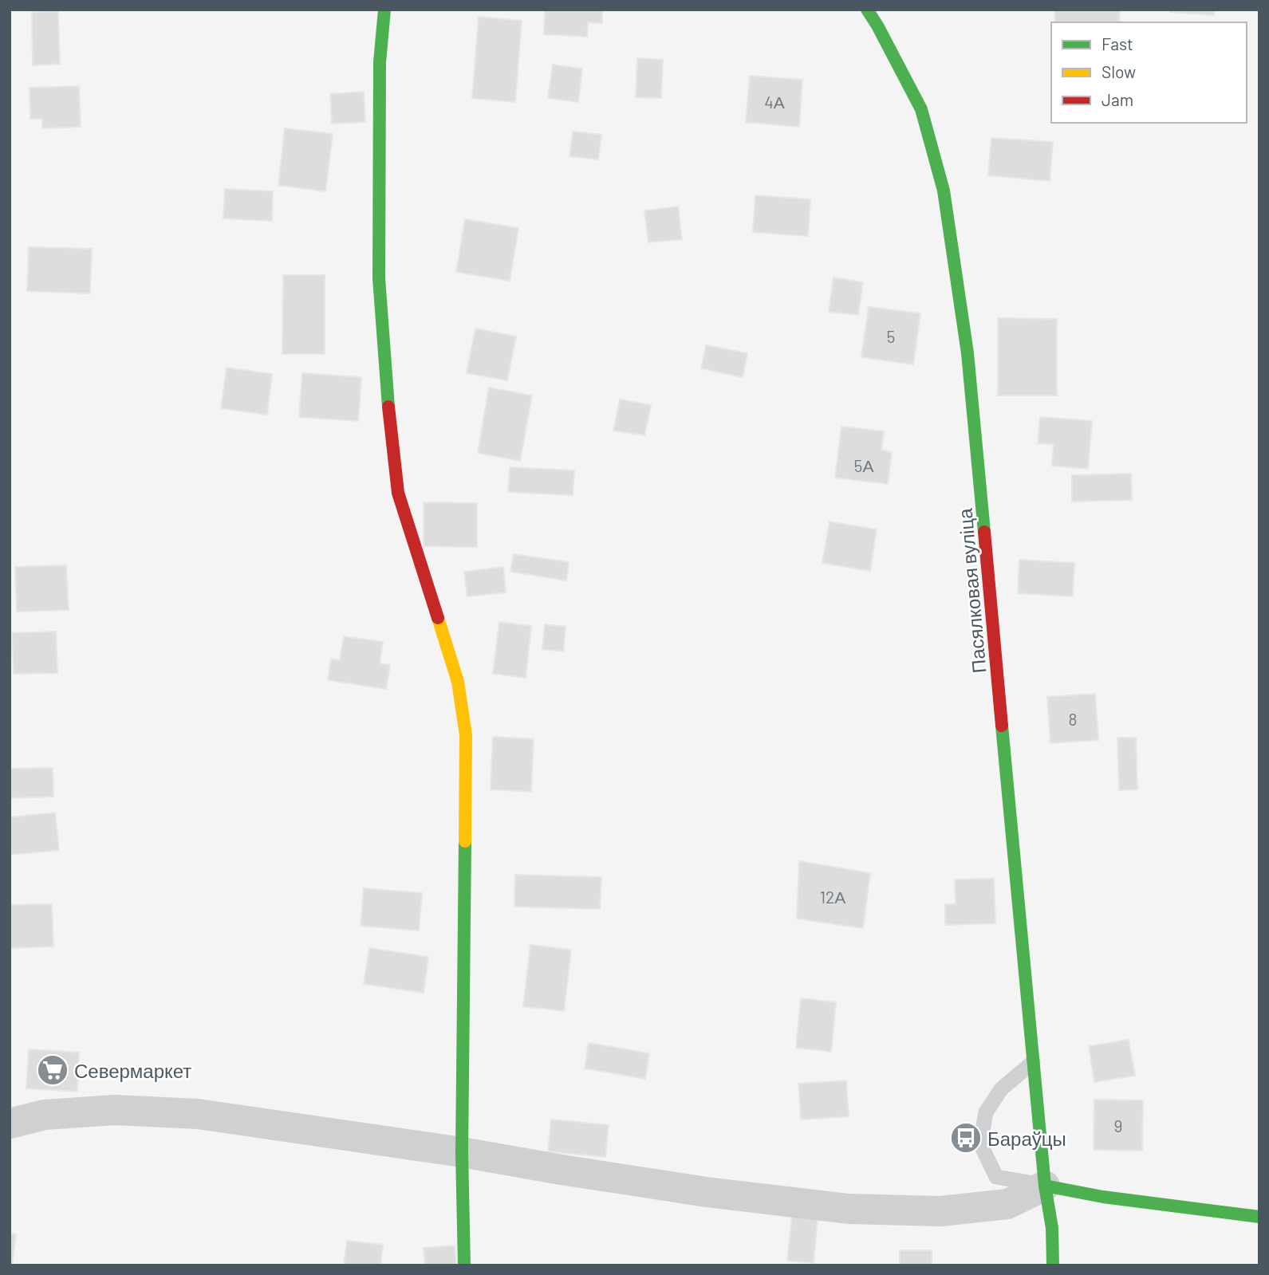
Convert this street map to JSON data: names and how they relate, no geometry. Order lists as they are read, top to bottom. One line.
{"streets":{"main road":["Пасялковая вуліца"]},"places":{"supermarket":["Севермаркет"],"bus stop":["Бараўцы"]},"house_numbers":["4А","5","5А","8","12А","9"],"legend":["Fast","Slow","Jam"]}
